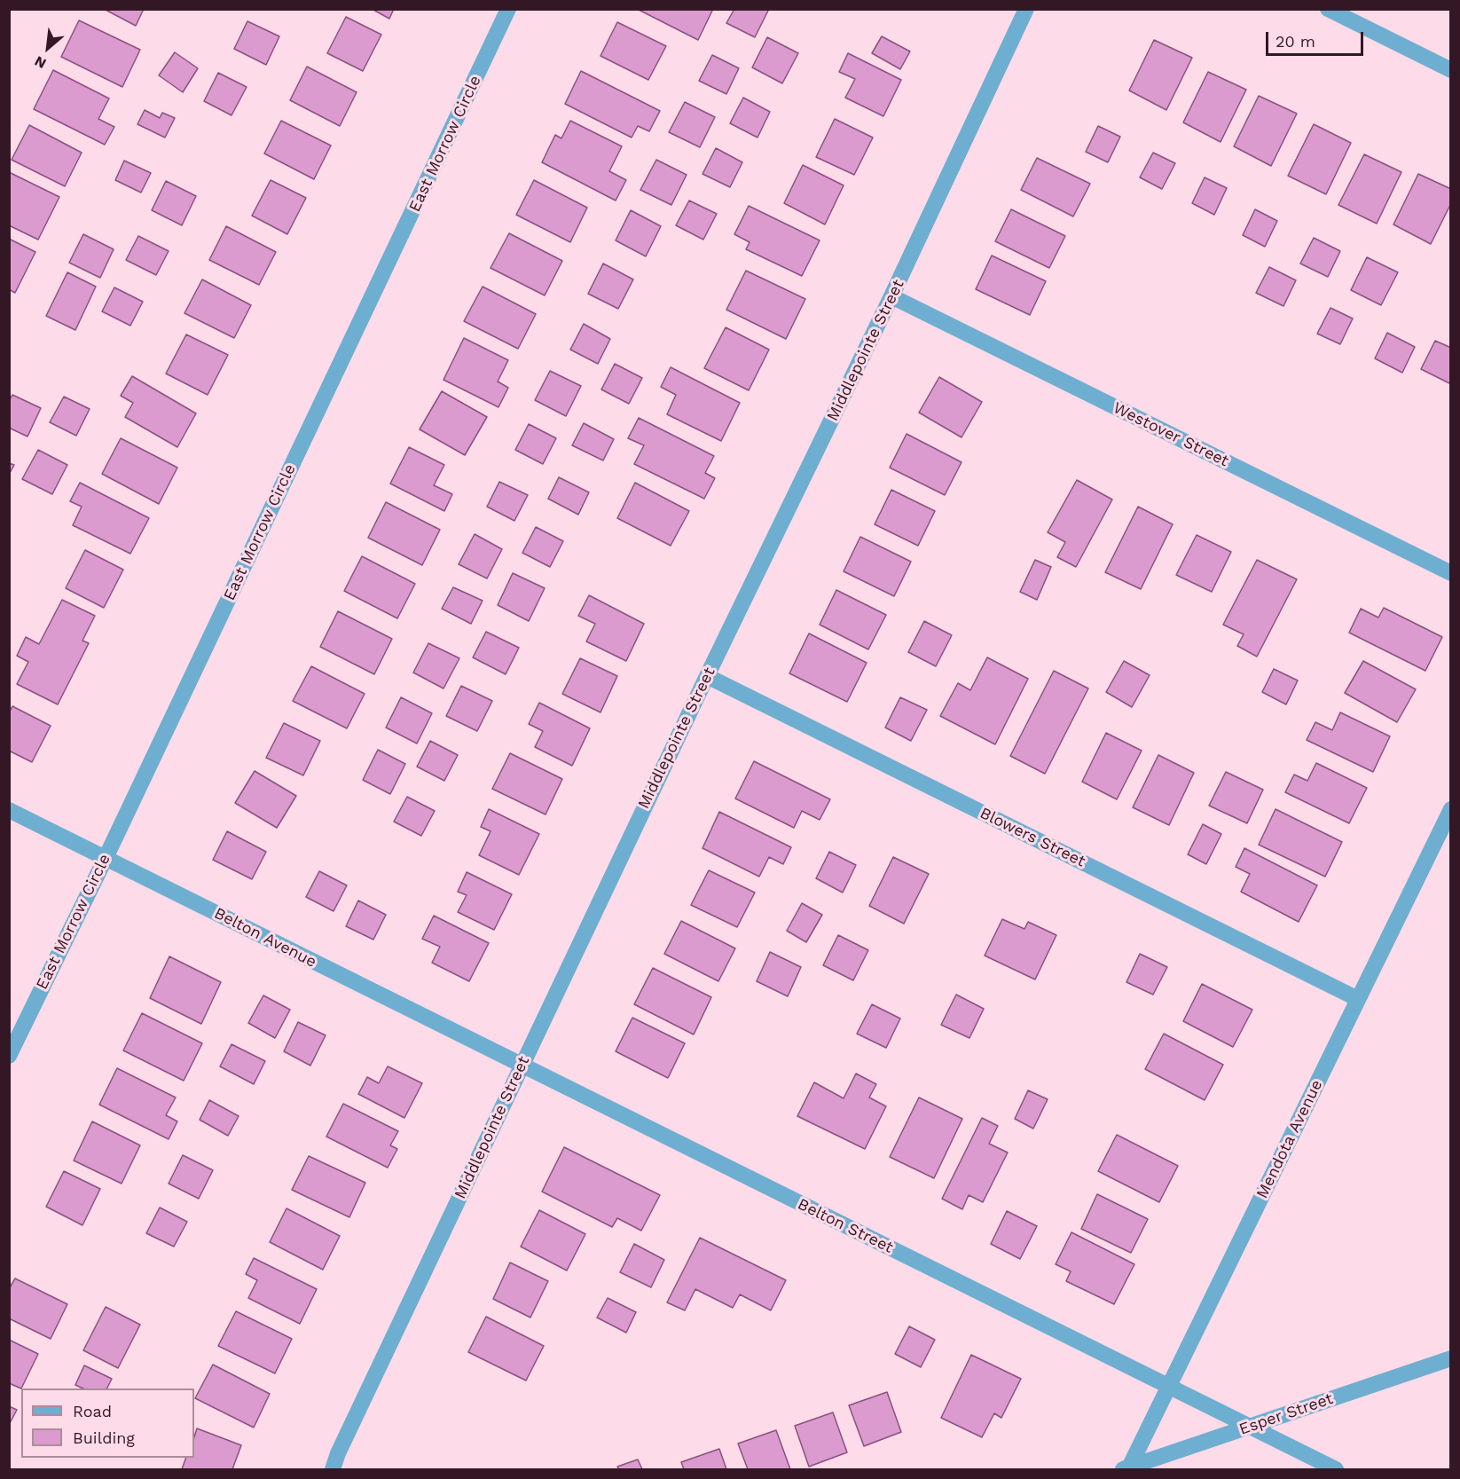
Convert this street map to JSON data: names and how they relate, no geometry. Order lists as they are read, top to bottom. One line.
{"streets":{"street":["East Morrow Circle","Middlepointe Street","Westover Street","Blowers Street","Belton Avenue","Mendota Avenue","Belton Street","Esper Street"]},"crossings":[["East Morrow Circle","Belton Avenue"],["Middlepointe Street","Westover Street"],["Middlepointe Street","Blowers Street"],["Middlepointe Street","Belton Avenue"],["Middlepointe Street","Belton Street"],["Blowers Street","Mendota Avenue"],["Belton Avenue","Belton Street"],["Mendota Avenue","Belton Street"],["Mendota Avenue","Esper Street"]],"legend":["Road","Building"],"scale_bar":"20 m","north":"bottom left"}
